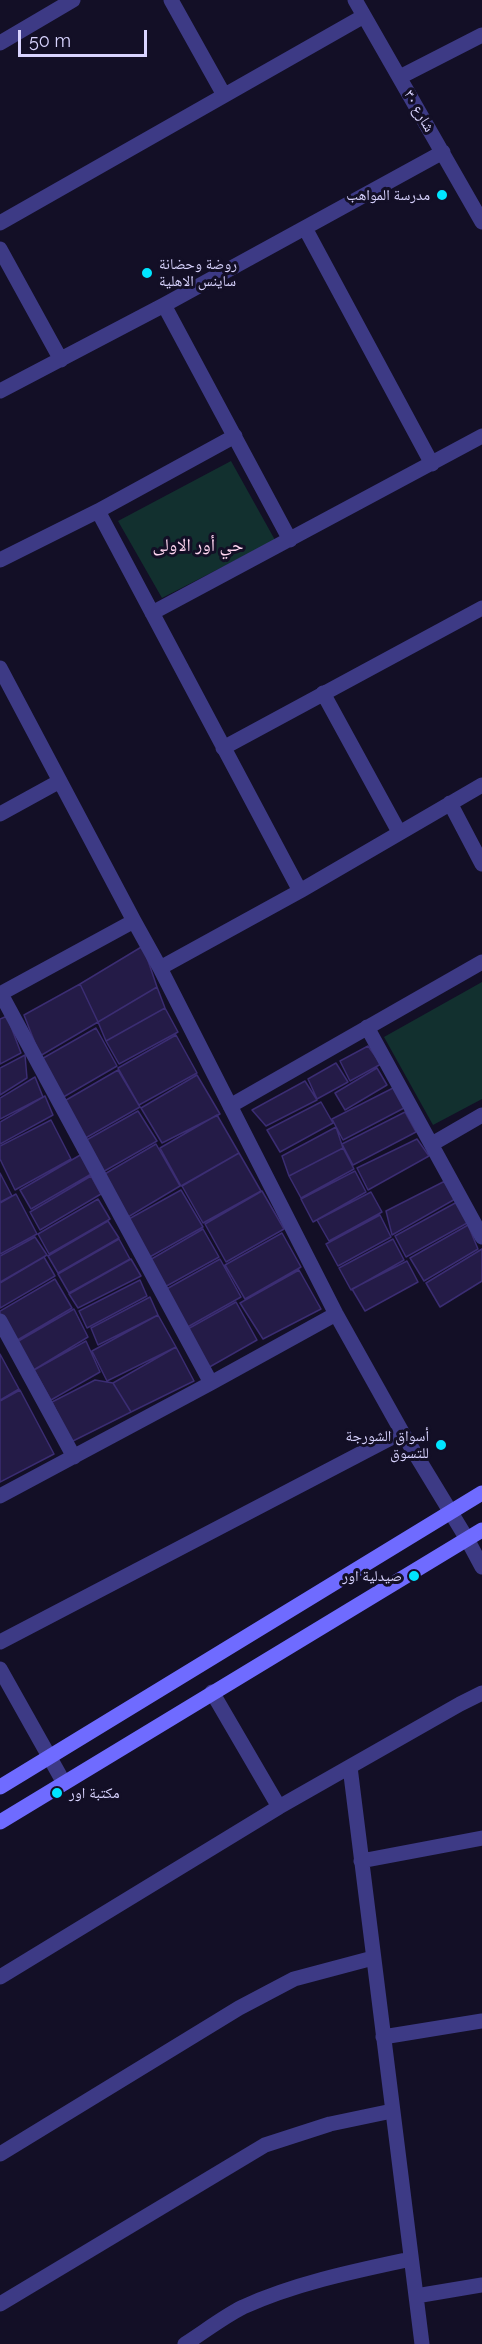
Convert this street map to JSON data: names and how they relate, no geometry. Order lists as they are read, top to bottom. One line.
{"streets":{"street":["شارع ٣٠"]},"districts":["حي أور الاولى"],"places":["مدرسة المواهب","روضة وحضانة ساينس الاهلية","أسواق الشورجة للتسوق","صيدلية اور","مكتبة اور"],"scale_bar":"50 m"}
